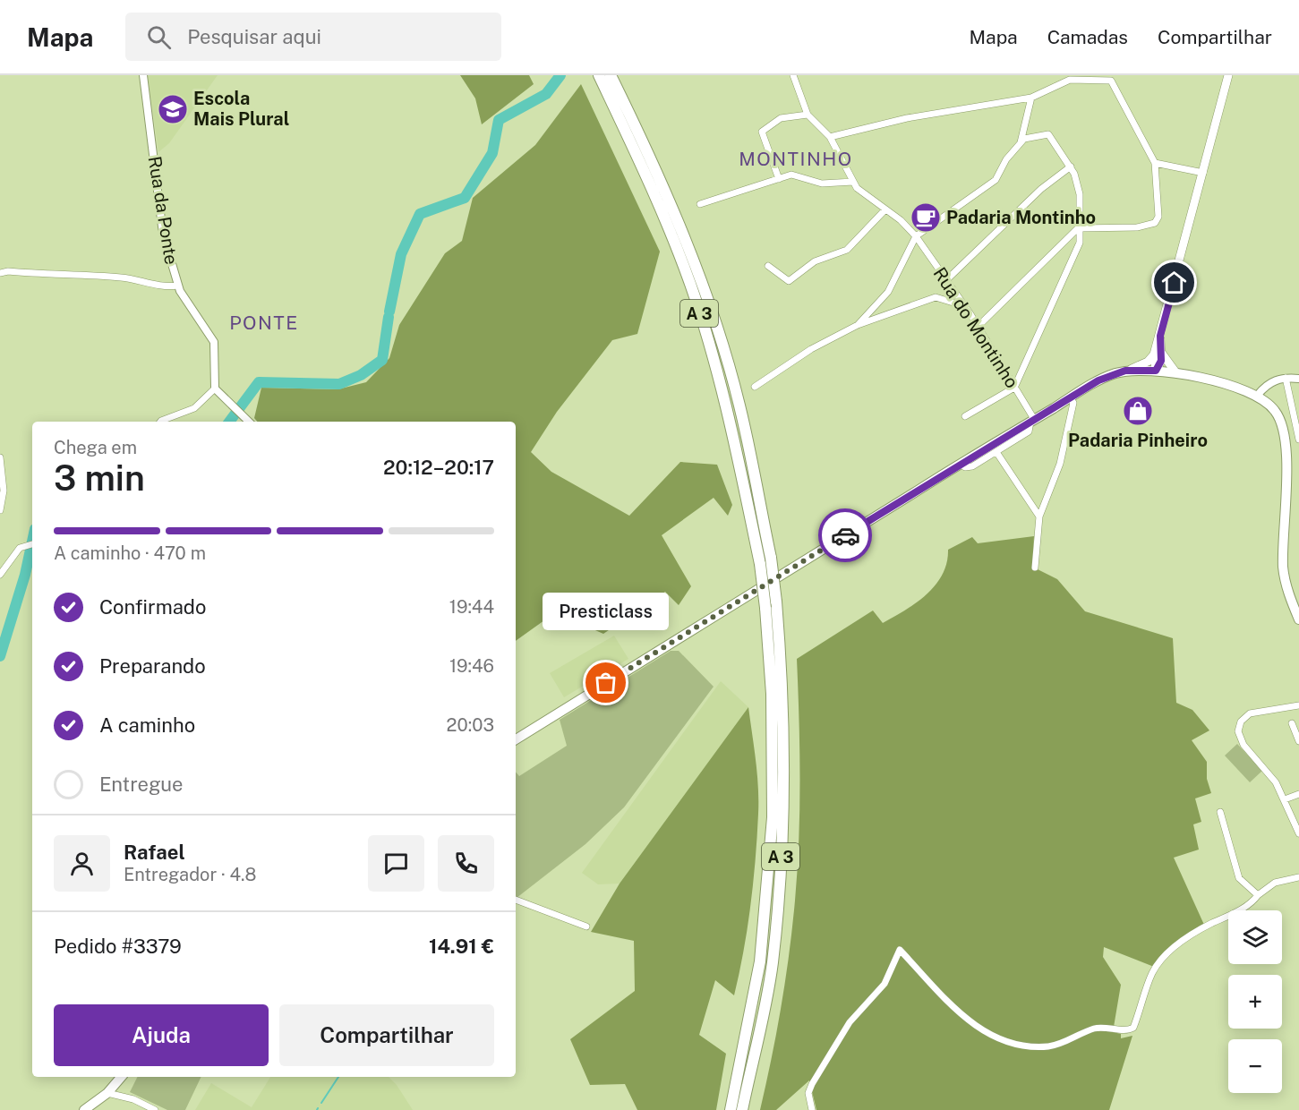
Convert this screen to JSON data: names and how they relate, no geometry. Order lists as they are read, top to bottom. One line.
{"streets":{"highway":["A 3"],"street":["Rua da Ponte","Rua do Montinho"]},"districts":["MONTINHO","PONTE"],"places":{"school or university":["Escola Mais Plural"],"cafe":["Padaria Montinho"],"shop":["Padaria Pinheiro"],"other":["Presticlass"]},"page":{"header":"Mapa","search":"Pesquisar aqui","nav":["Mapa","Camadas","Compartilhar"],"heading":["3 min","Chega em","20:12–20:17"],"panel":["Rafael","Entregador · 4.8","Pedido #3379","14.91 €"],"bar":"A caminho · 470 m","list":[["Confirmado","19:44"],["Preparando","19:46"],["A caminho","20:03"],"Entregue"],"bubble":"Presticlass","map_buttons":["+","−"],"buttons":["Ajuda","Compartilhar"]}}
